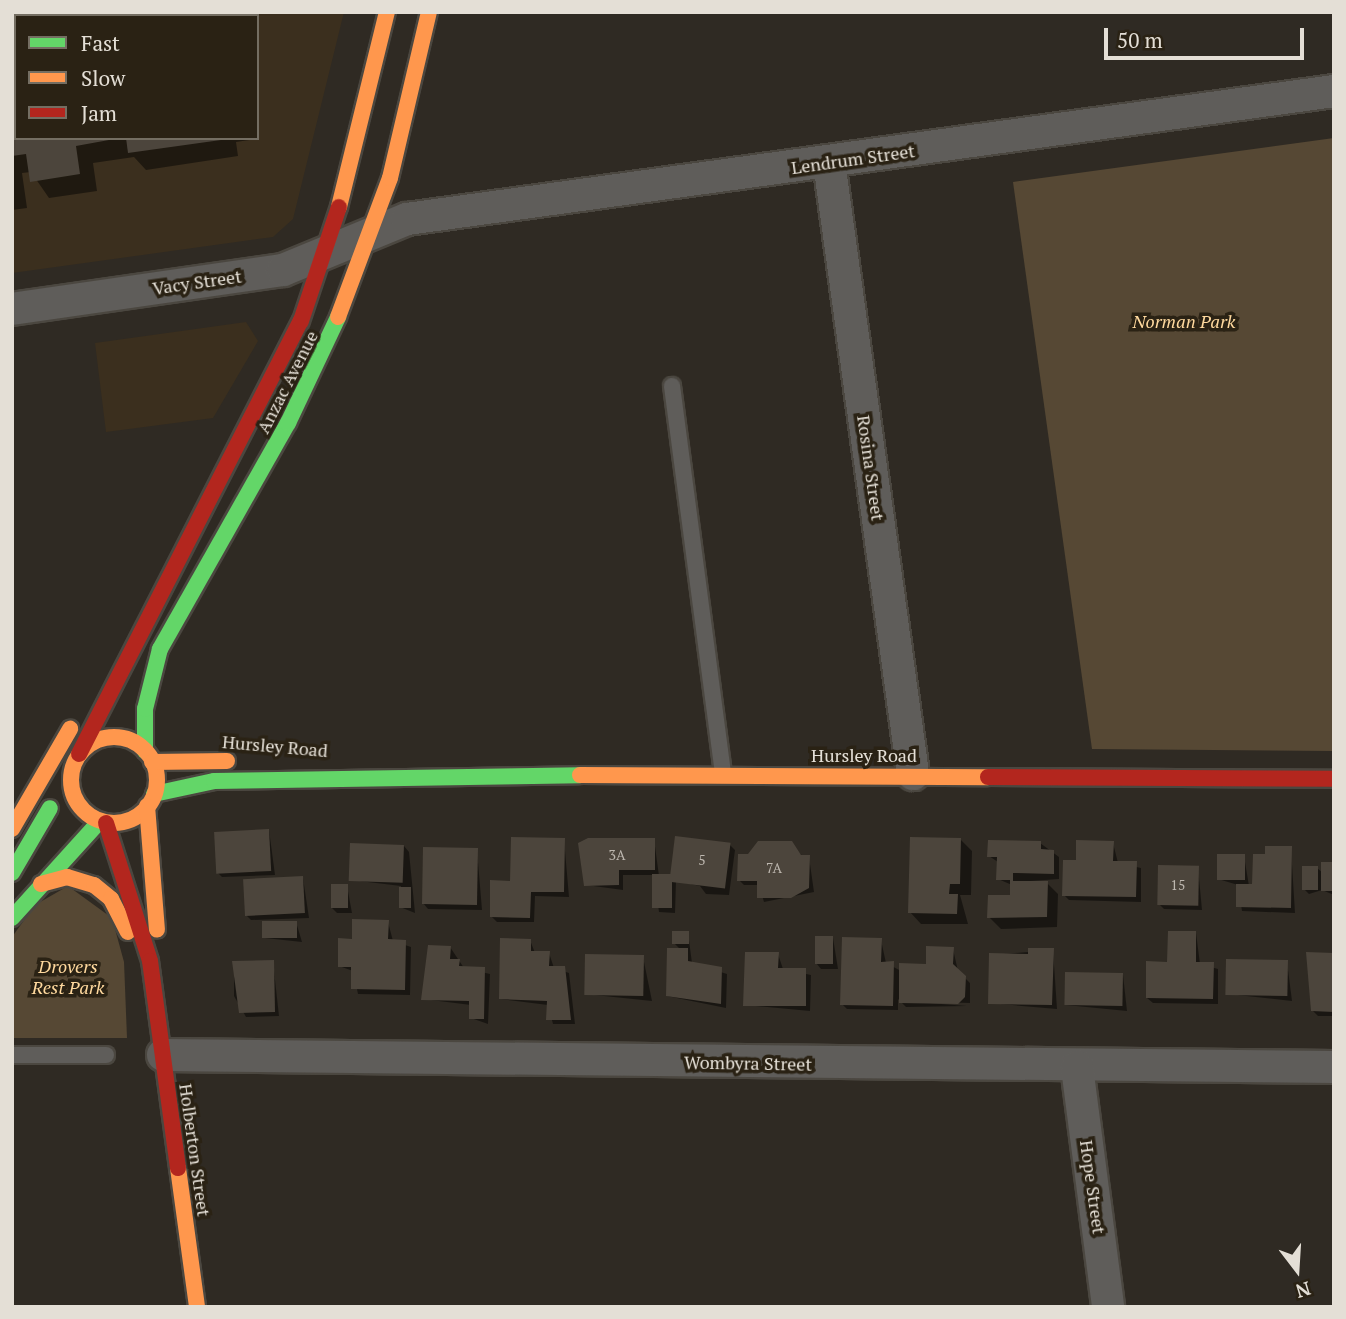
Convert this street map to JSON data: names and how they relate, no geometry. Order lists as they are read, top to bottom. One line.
{"streets":{"main road":["Anzac Avenue","Hursley Road","Holberton Street"],"street":["Lendrum Street","Vacy Street","Rosina Street","Wombyra Street","Hope Street"]},"crossings":[["Lendrum Street","Vacy Street"],["Lendrum Street","Anzac Avenue"],["Lendrum Street","Rosina Street"],["Vacy Street","Anzac Avenue"],["Anzac Avenue","Hursley Road"],["Anzac Avenue","Holberton Street"],["Rosina Street","Hursley Road"],["Hursley Road","Holberton Street"],["Wombyra Street","Holberton Street"],["Wombyra Street","Hope Street"]],"parks":["Norman Park","Drovers Rest Park"],"house_numbers":["3A","5","7A","15"],"legend":["Fast","Slow","Jam"],"scale_bar":"50 m","north":"bottom"}
